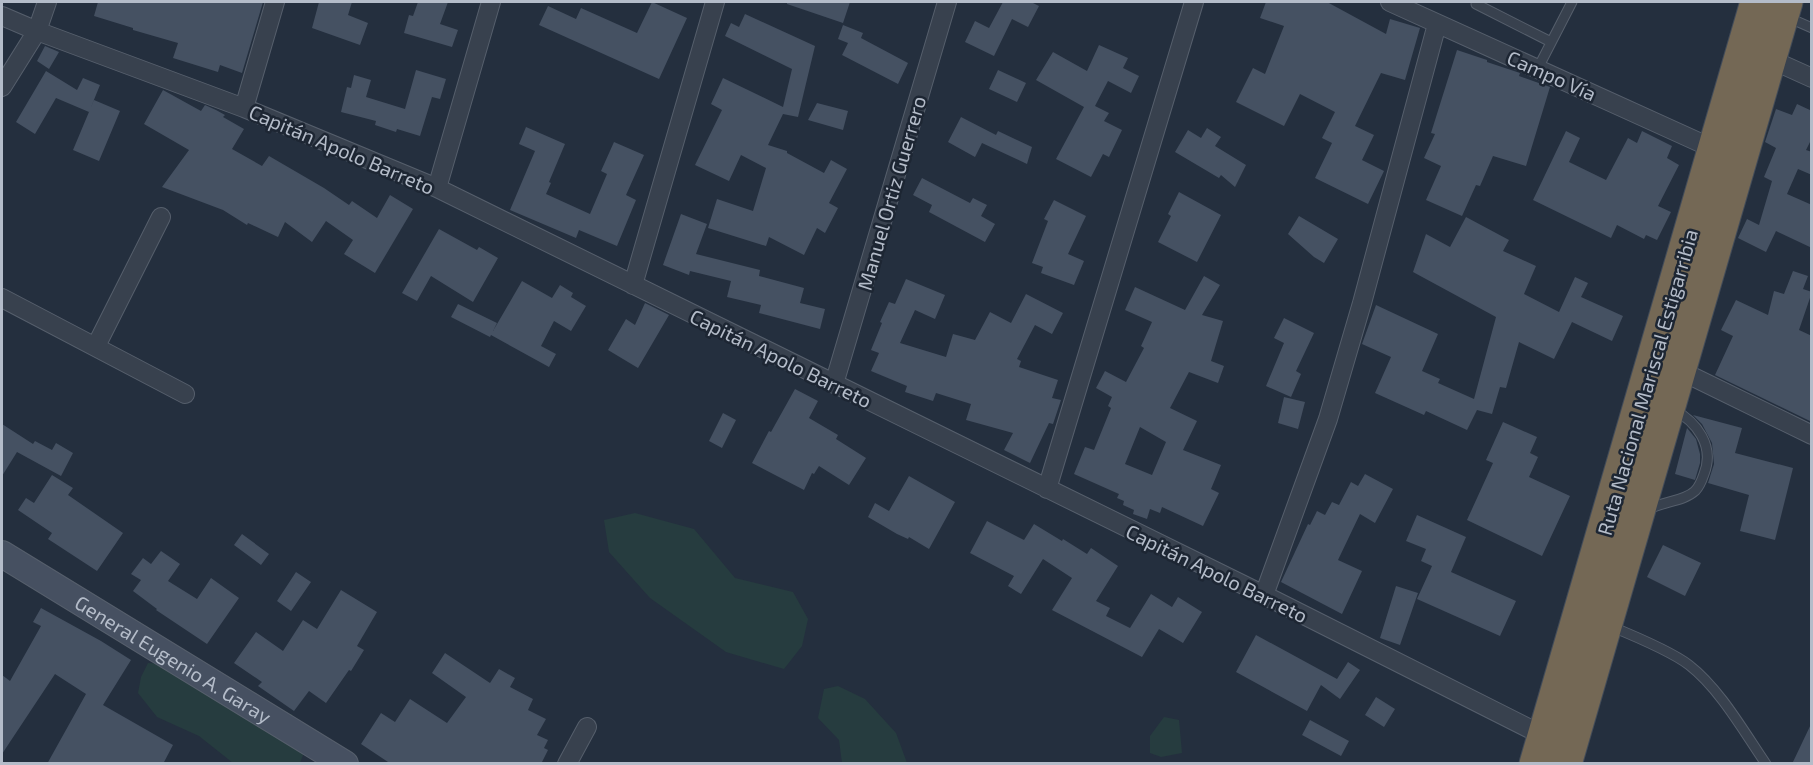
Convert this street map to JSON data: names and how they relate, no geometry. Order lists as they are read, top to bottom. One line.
{"streets":{"highway":["Ruta Nacional Mariscal Estigarribia"],"street":["Campo Vía","Capitán Apolo Barreto","Manuel Ortiz Guerrero","General Eugenio A. Garay"]},"crossings":[["Campo Vía","Ruta Nacional Mariscal Estigarribia"],["Capitán Apolo Barreto","Manuel Ortiz Guerrero"],["Capitán Apolo Barreto","Ruta Nacional Mariscal Estigarribia"]]}
